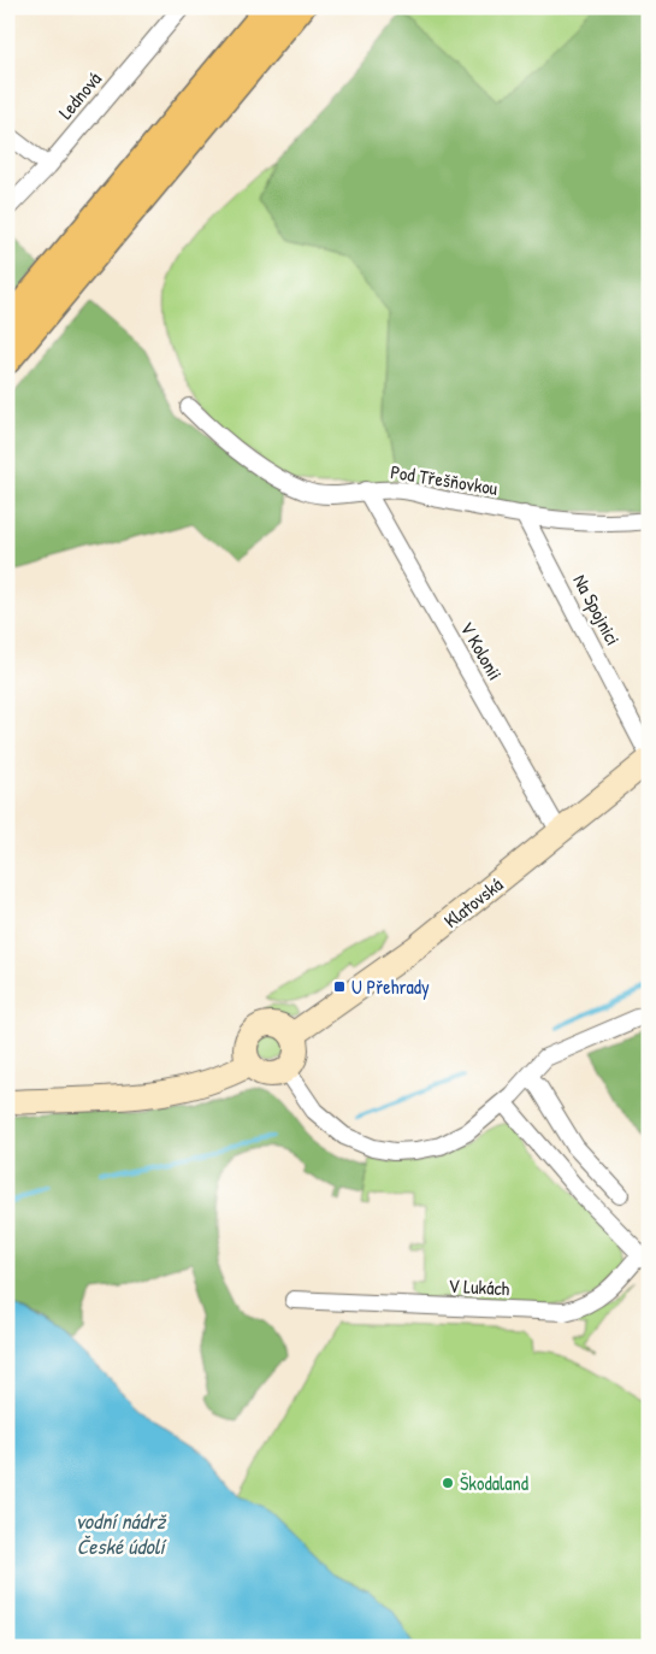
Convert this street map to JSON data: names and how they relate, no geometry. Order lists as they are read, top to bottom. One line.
{"streets":{"main road":["Klatovská"],"street":["Lednová","Pod Třešňovkou","Na Spojnici","V Kolonii","V Lukách"]},"crossings":[["Pod Třešňovkou","Na Spojnici"],["Pod Třešňovkou","V Kolonii"],["V Kolonii","Klatovská"]],"water":["vodní nádrž České údolí"],"places":{"transit":["U Přehrady"],"other":["Škodaland"]}}
